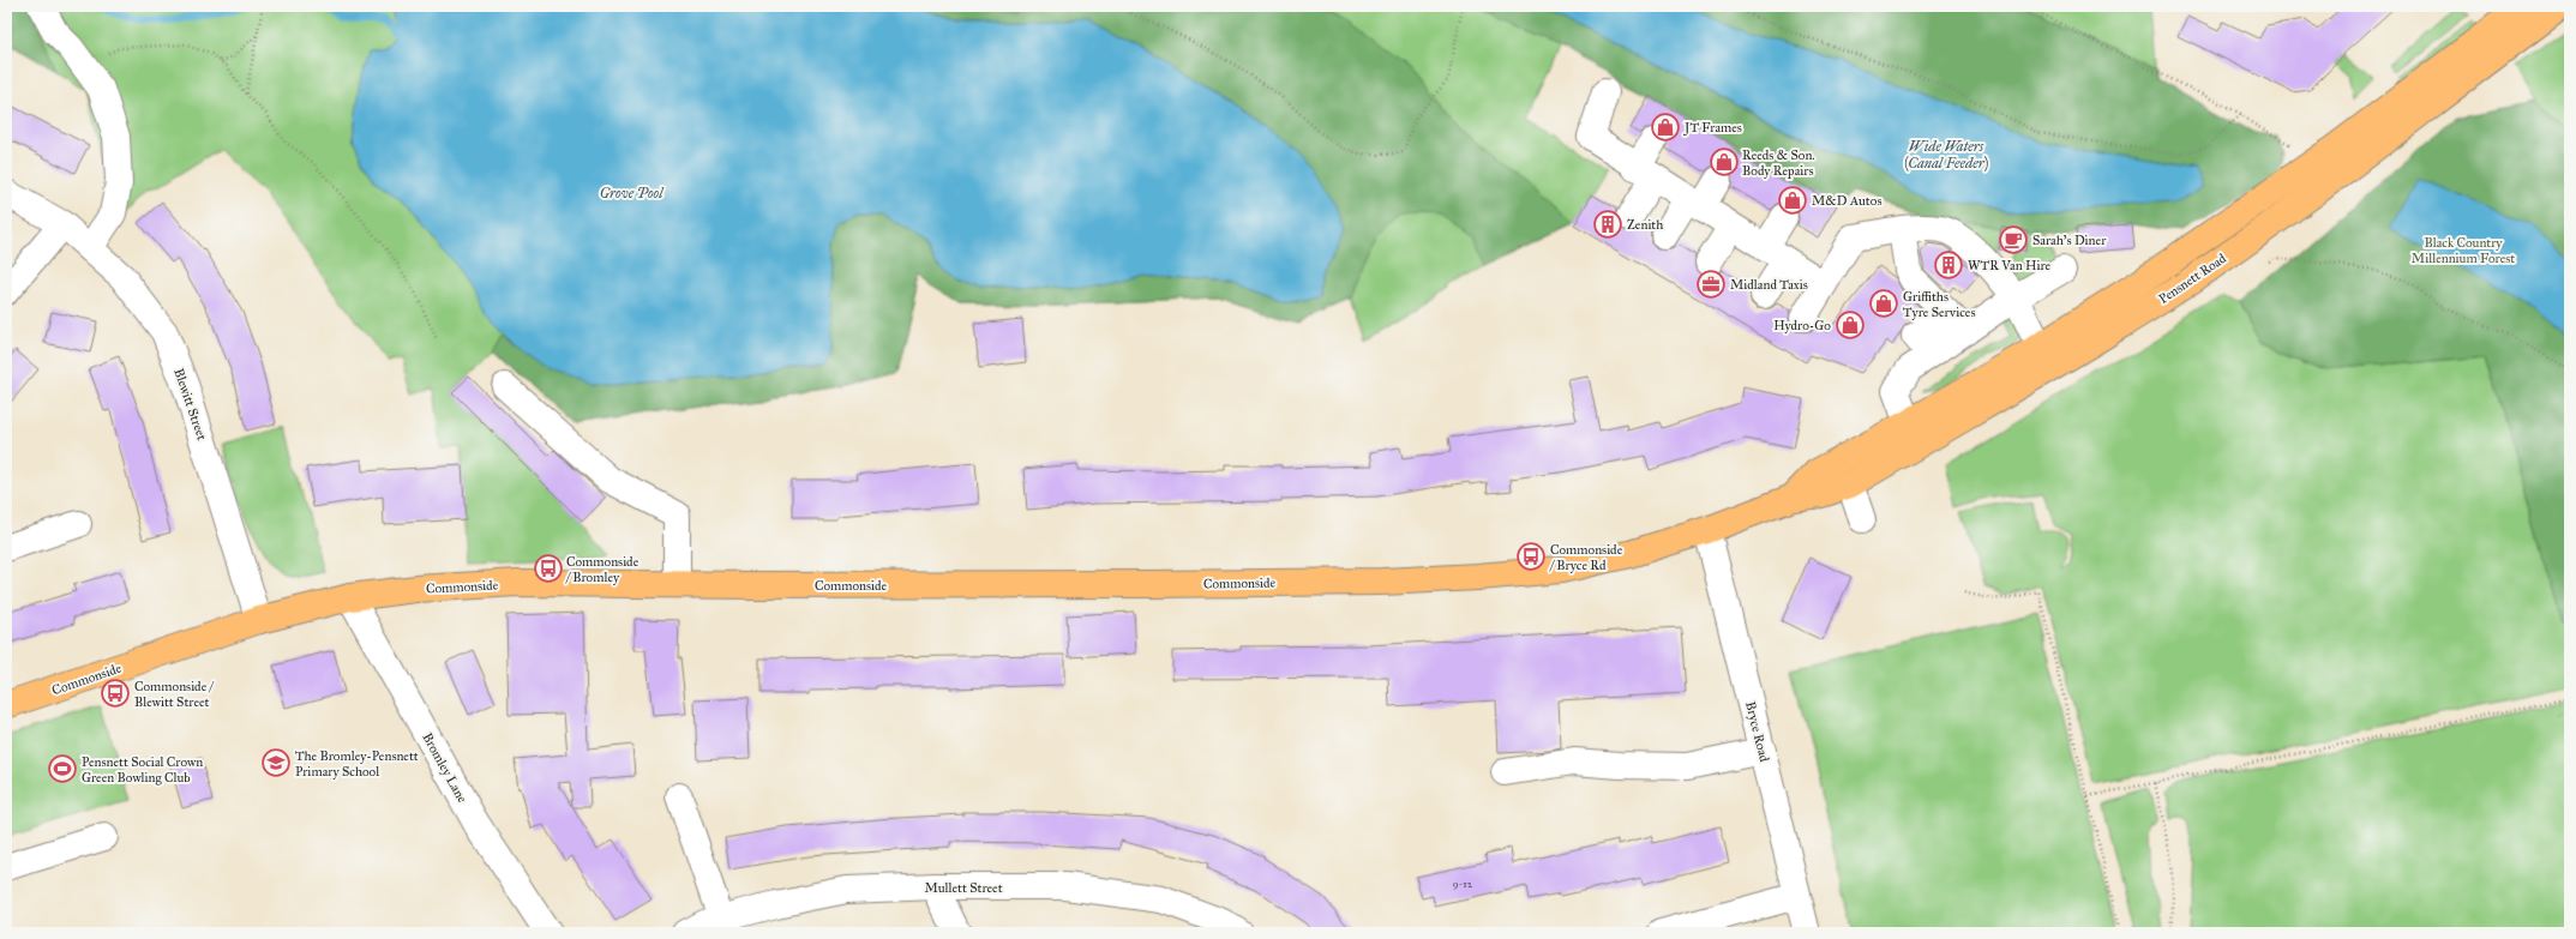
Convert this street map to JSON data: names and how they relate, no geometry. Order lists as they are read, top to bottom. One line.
{"streets":{"main road":["Pensnett Road","Commonside"],"street":["Blewitt Street","Bryce Road","Bromley Lane","Mullett Street"]},"crossings":[["Pensnett Road","Commonside"],["Pensnett Road","Bryce Road"],["Blewitt Street","Commonside"],["Commonside","Bryce Road"],["Commonside","Bromley Lane"]],"water":["Wide Waters (Canal Feeder)","Grove Pool"],"parks":["Black Country Millennium Forest"],"places":{"shop":["JT Frames","Reeds & Son. Body Repairs","M&D Autos","Griffiths Tyre Services","Hydro-Go"],"building":["Zenith","WTR Van Hire"],"cafe":["Sarah's Diner"],"office":["Midland Taxis"],"bus stop":["Commonside / Bryce Rd","Commonside / Bromley","Commonside / Blewitt Street"],"school or university":["The Bromley-Pensnett Primary School"],"sports":["Pensnett Social Crown Green Bowling Club"]},"house_numbers":["9-12"]}
